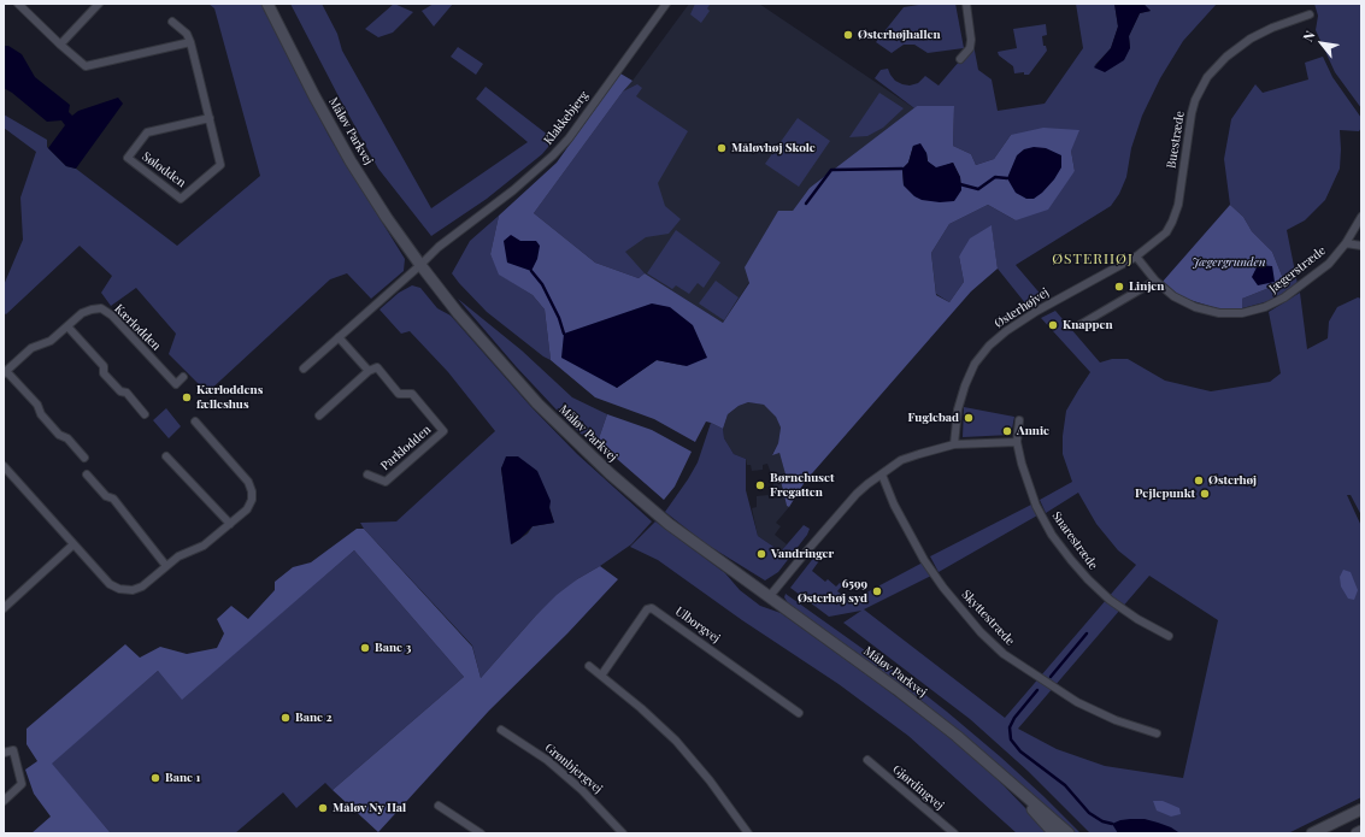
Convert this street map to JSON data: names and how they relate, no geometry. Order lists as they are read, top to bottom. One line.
{"streets":{"street":["Klakkebjerg","Måløv Parkvej","Buestræde","Sølodden","Jægerstræde","Østerhøjvej","Kærlodden","Parklodden","Snarestræde","Skyttestræde","Ulborgvej","Grønbjergvej","Gjørdingvej"]},"crossings":[["Klakkebjerg","Måløv Parkvej"],["Buestræde","Jægerstræde"],["Buestræde","Østerhøjvej"],["Jægerstræde","Østerhøjvej"]],"districts":["ØSTERHØJ"],"parks":["Jægergrunden"],"places":["Østerhøjhallen","Måløvhøj Skole","Linjen","Knappen","Kærloddens fælleshus","Fuglebad","Annie","Østerhøj","Børnehuset Fregatten","Pejlepunkt","Vandringer","6599 Østerhøj syd","Bane 3","Bane 2","Bane 1","Måløv Ny Hal"],"north":"top left"}
